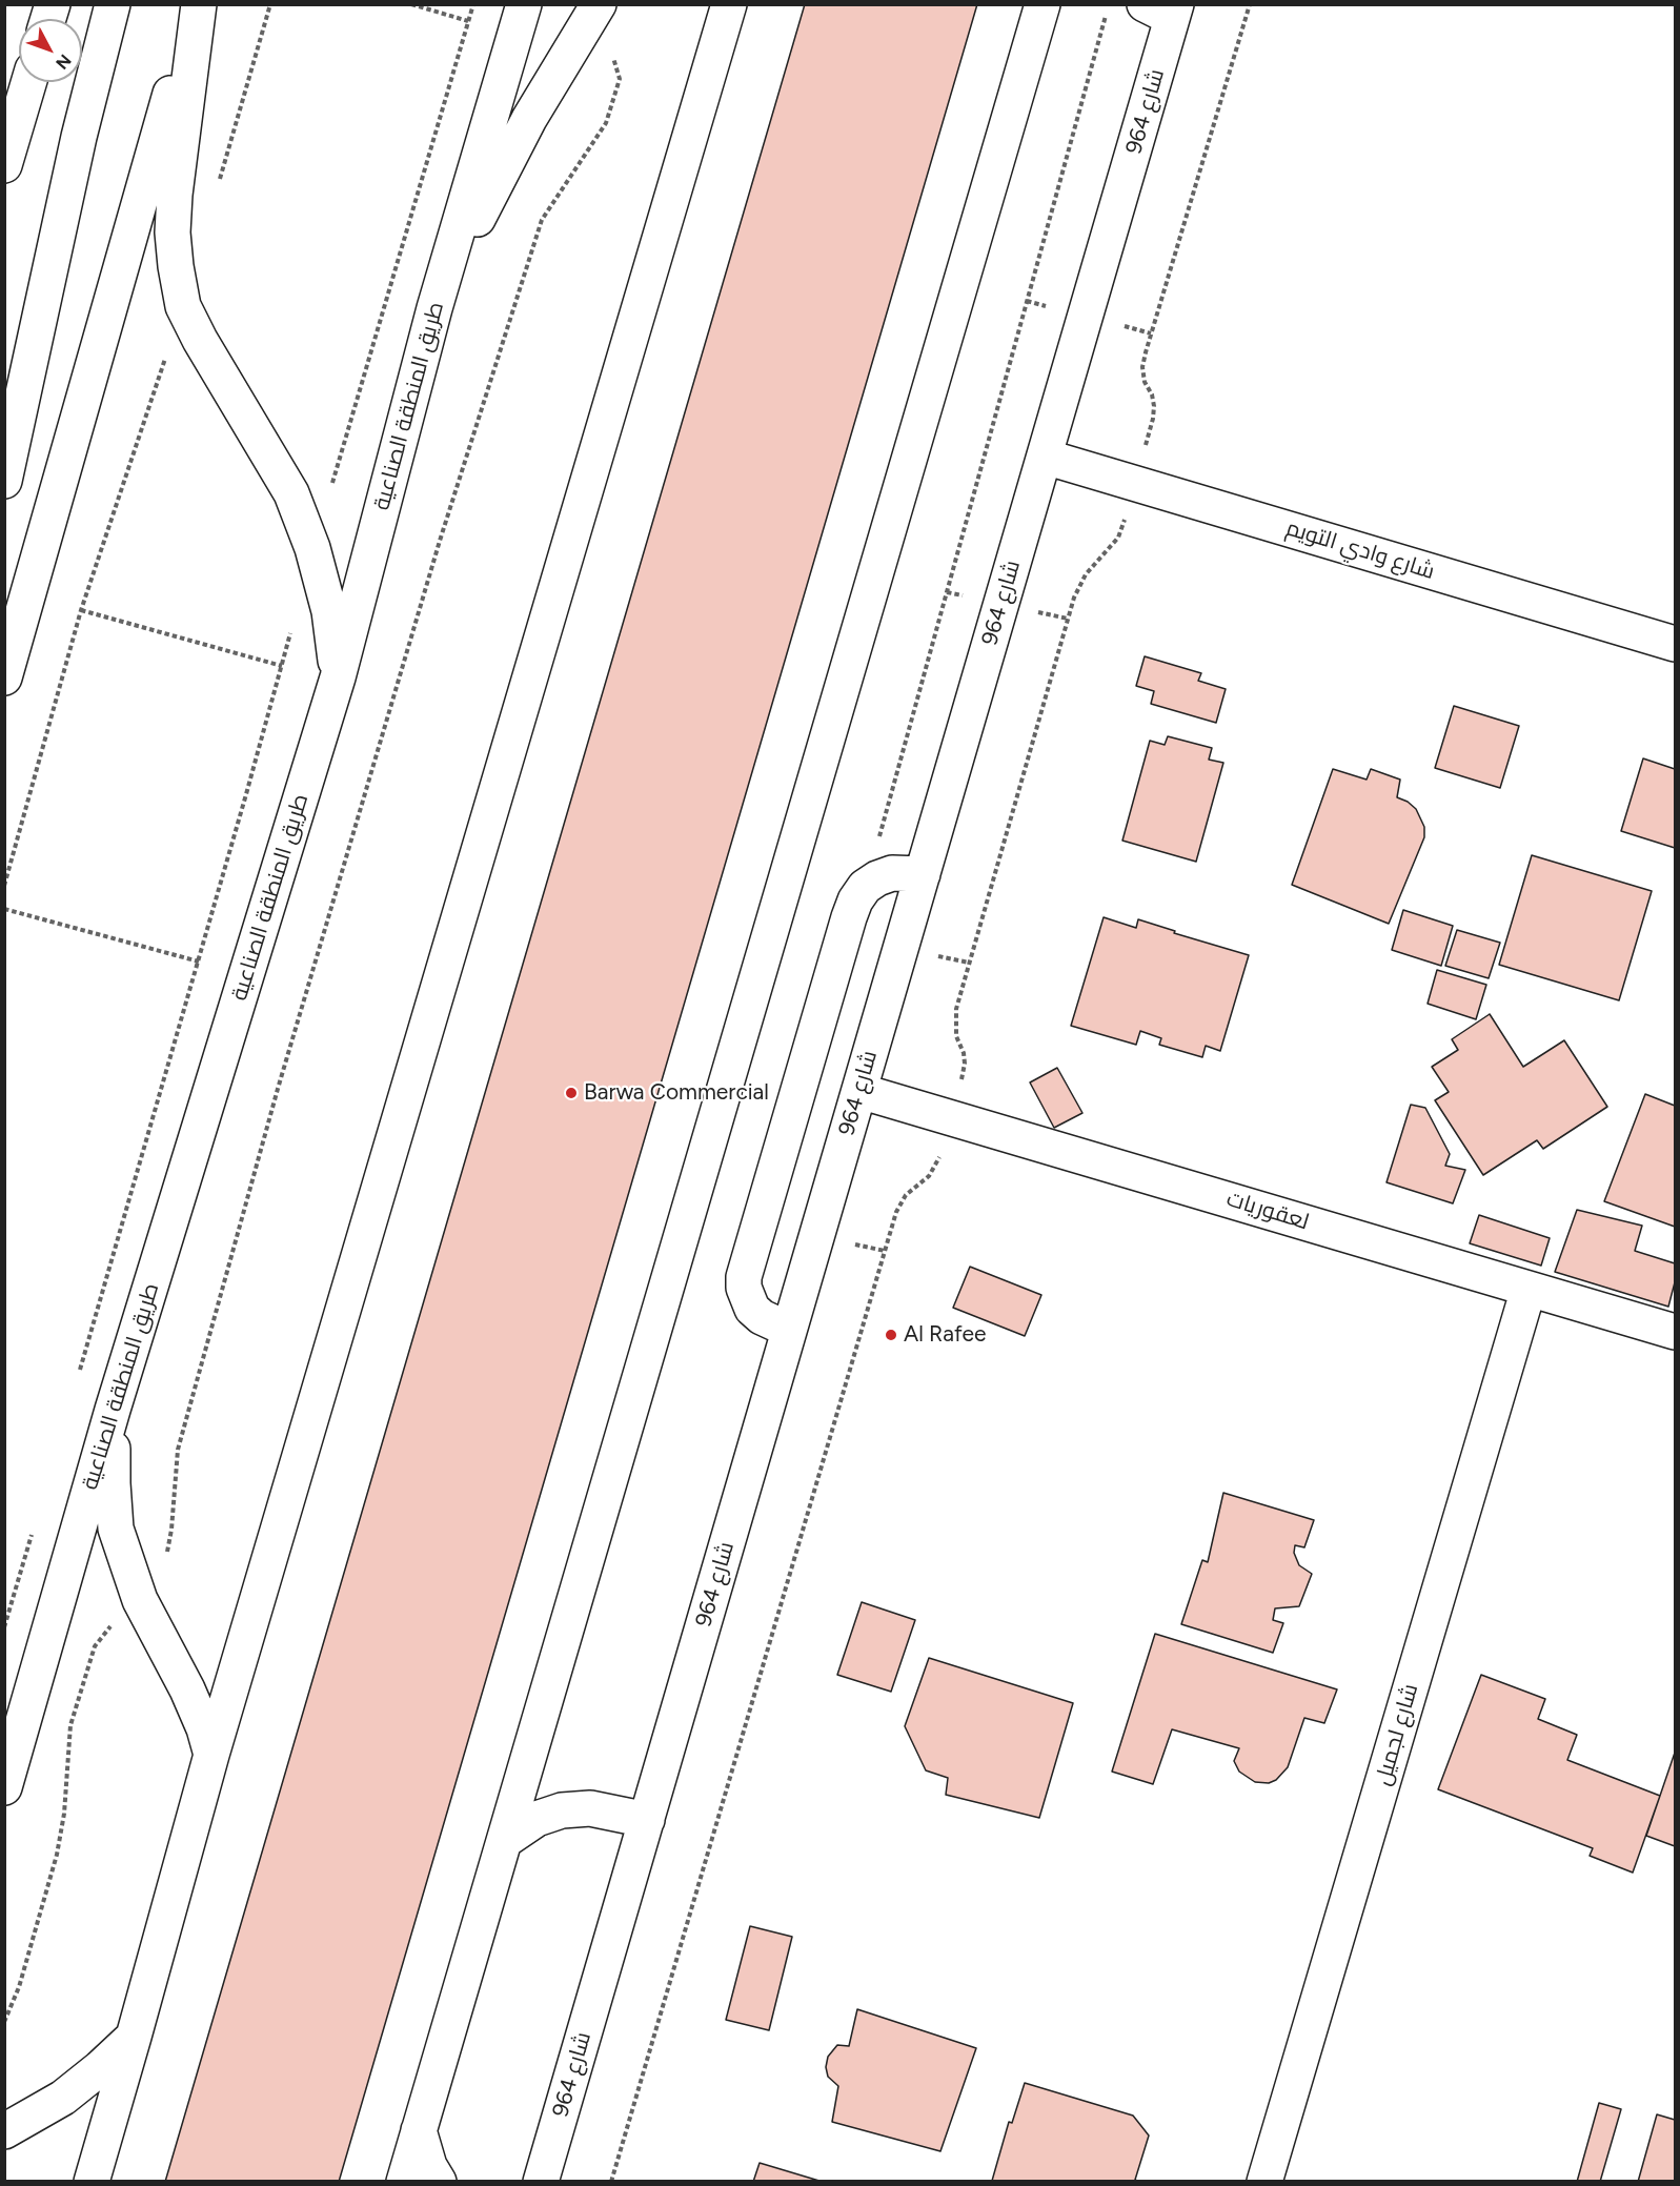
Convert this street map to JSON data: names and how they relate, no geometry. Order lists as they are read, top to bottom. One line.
{"streets":{"main road":["شارع 964","طريق المنطقة الصناعية","شارع وادي التويم","لعقوريات","شارع لجميل"]},"crossings":[["شارع 964","شارع وادي التويم"],["شارع 964","لعقوريات"],["لعقوريات","شارع لجميل"]],"places":["Barwa Commercial","Al Rafee"],"north":"bottom right"}
